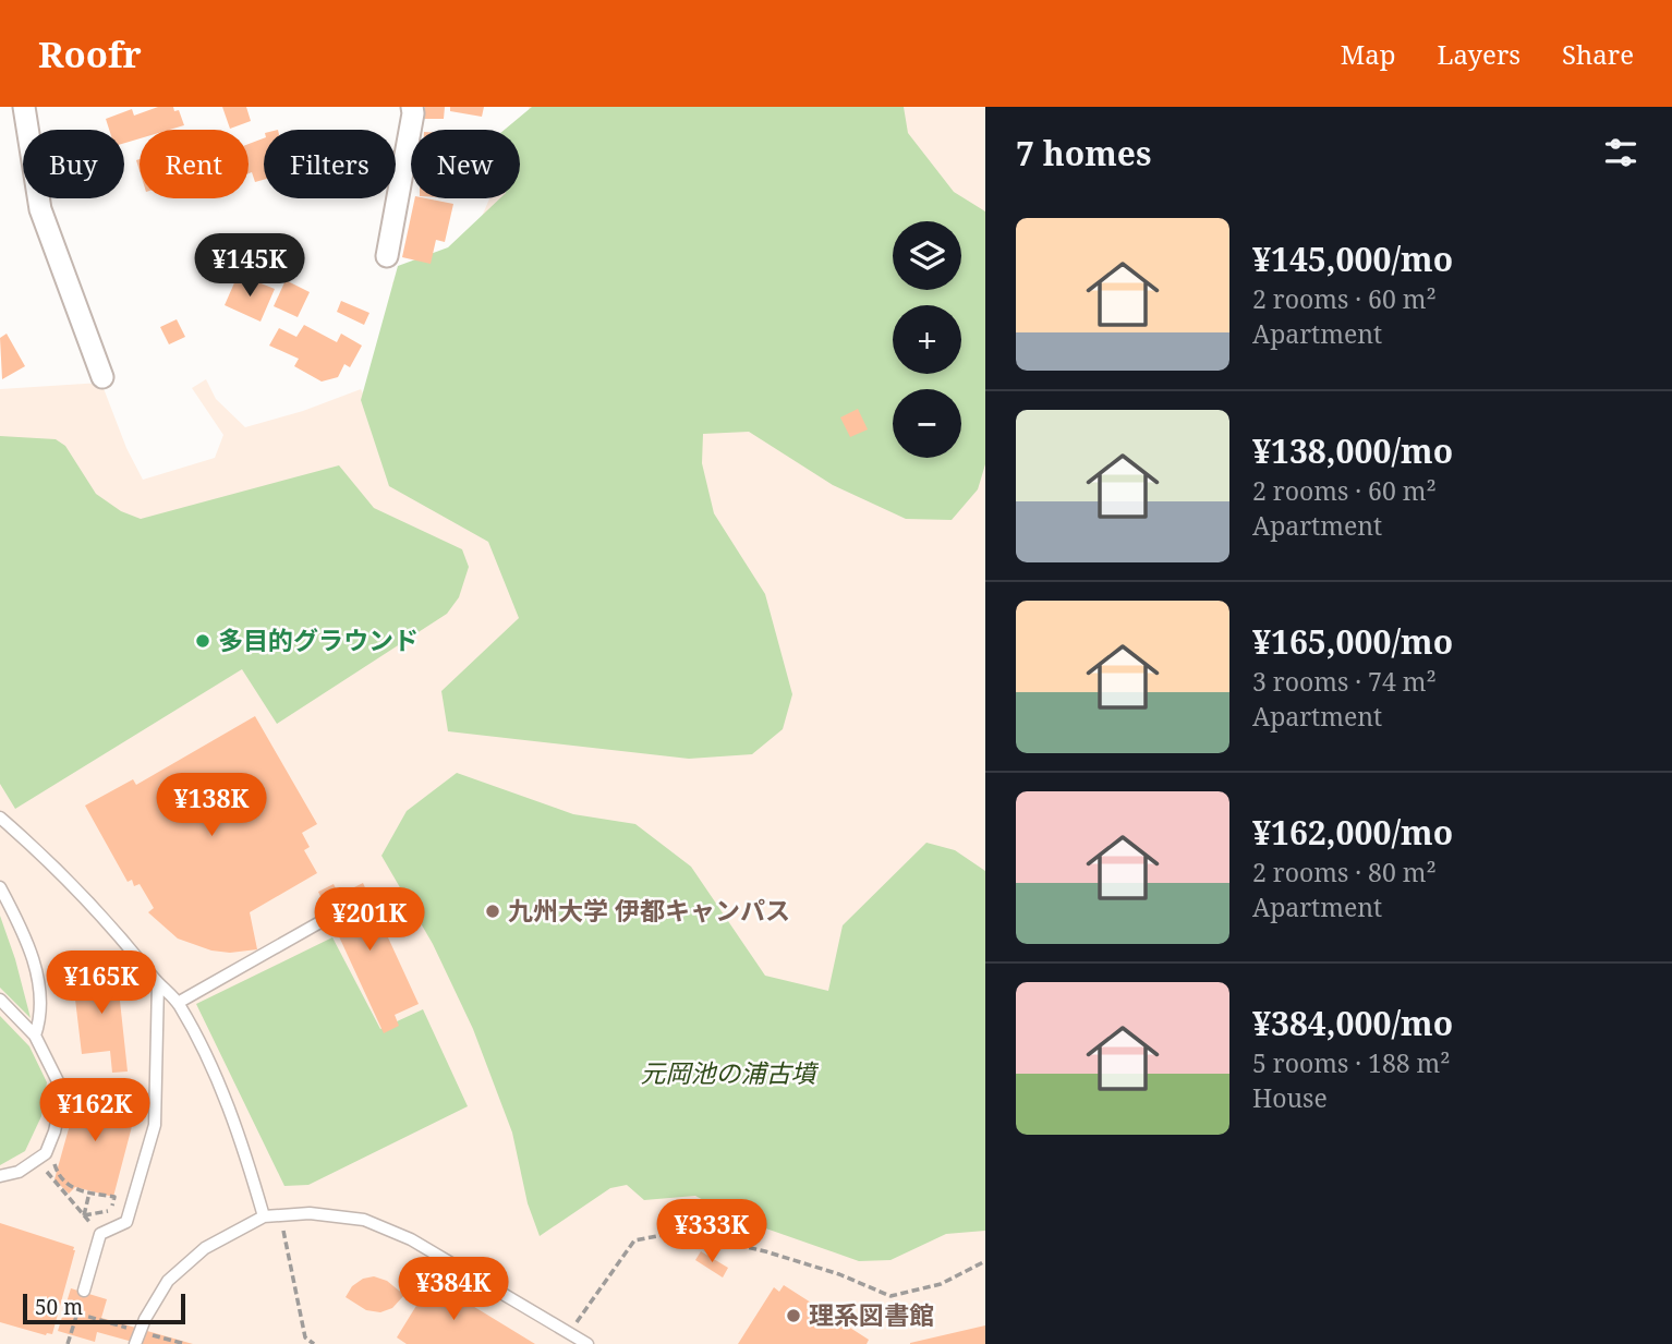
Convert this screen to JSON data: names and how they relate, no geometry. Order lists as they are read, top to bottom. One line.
{"parks":["元岡池の浦古墳"],"places":["多目的グラウンド","九州大学 伊都キャンパス","理系図書館"],"scale_bar":"50 m","page":{"header":"Roofr","nav":["Map","Layers","Share"],"heading":"7 homes","chip":["Buy","Rent","Filters","New"],"list":[{"name":"¥145,000/mo","note":"2 rooms · 60 m² · Apartment"},{"name":"¥138,000/mo","note":"2 rooms · 60 m² · Apartment"},{"name":"¥165,000/mo","note":"3 rooms · 74 m² · Apartment"},{"name":"¥162,000/mo","note":"2 rooms · 80 m² · Apartment"},{"name":"¥384,000/mo","note":"5 rooms · 188 m² · House"}],"map_buttons":["+","−"],"price":["¥145K","¥138K","¥201K","¥165K","¥162K","¥333K","¥384K"],"scale":"50 m"}}
